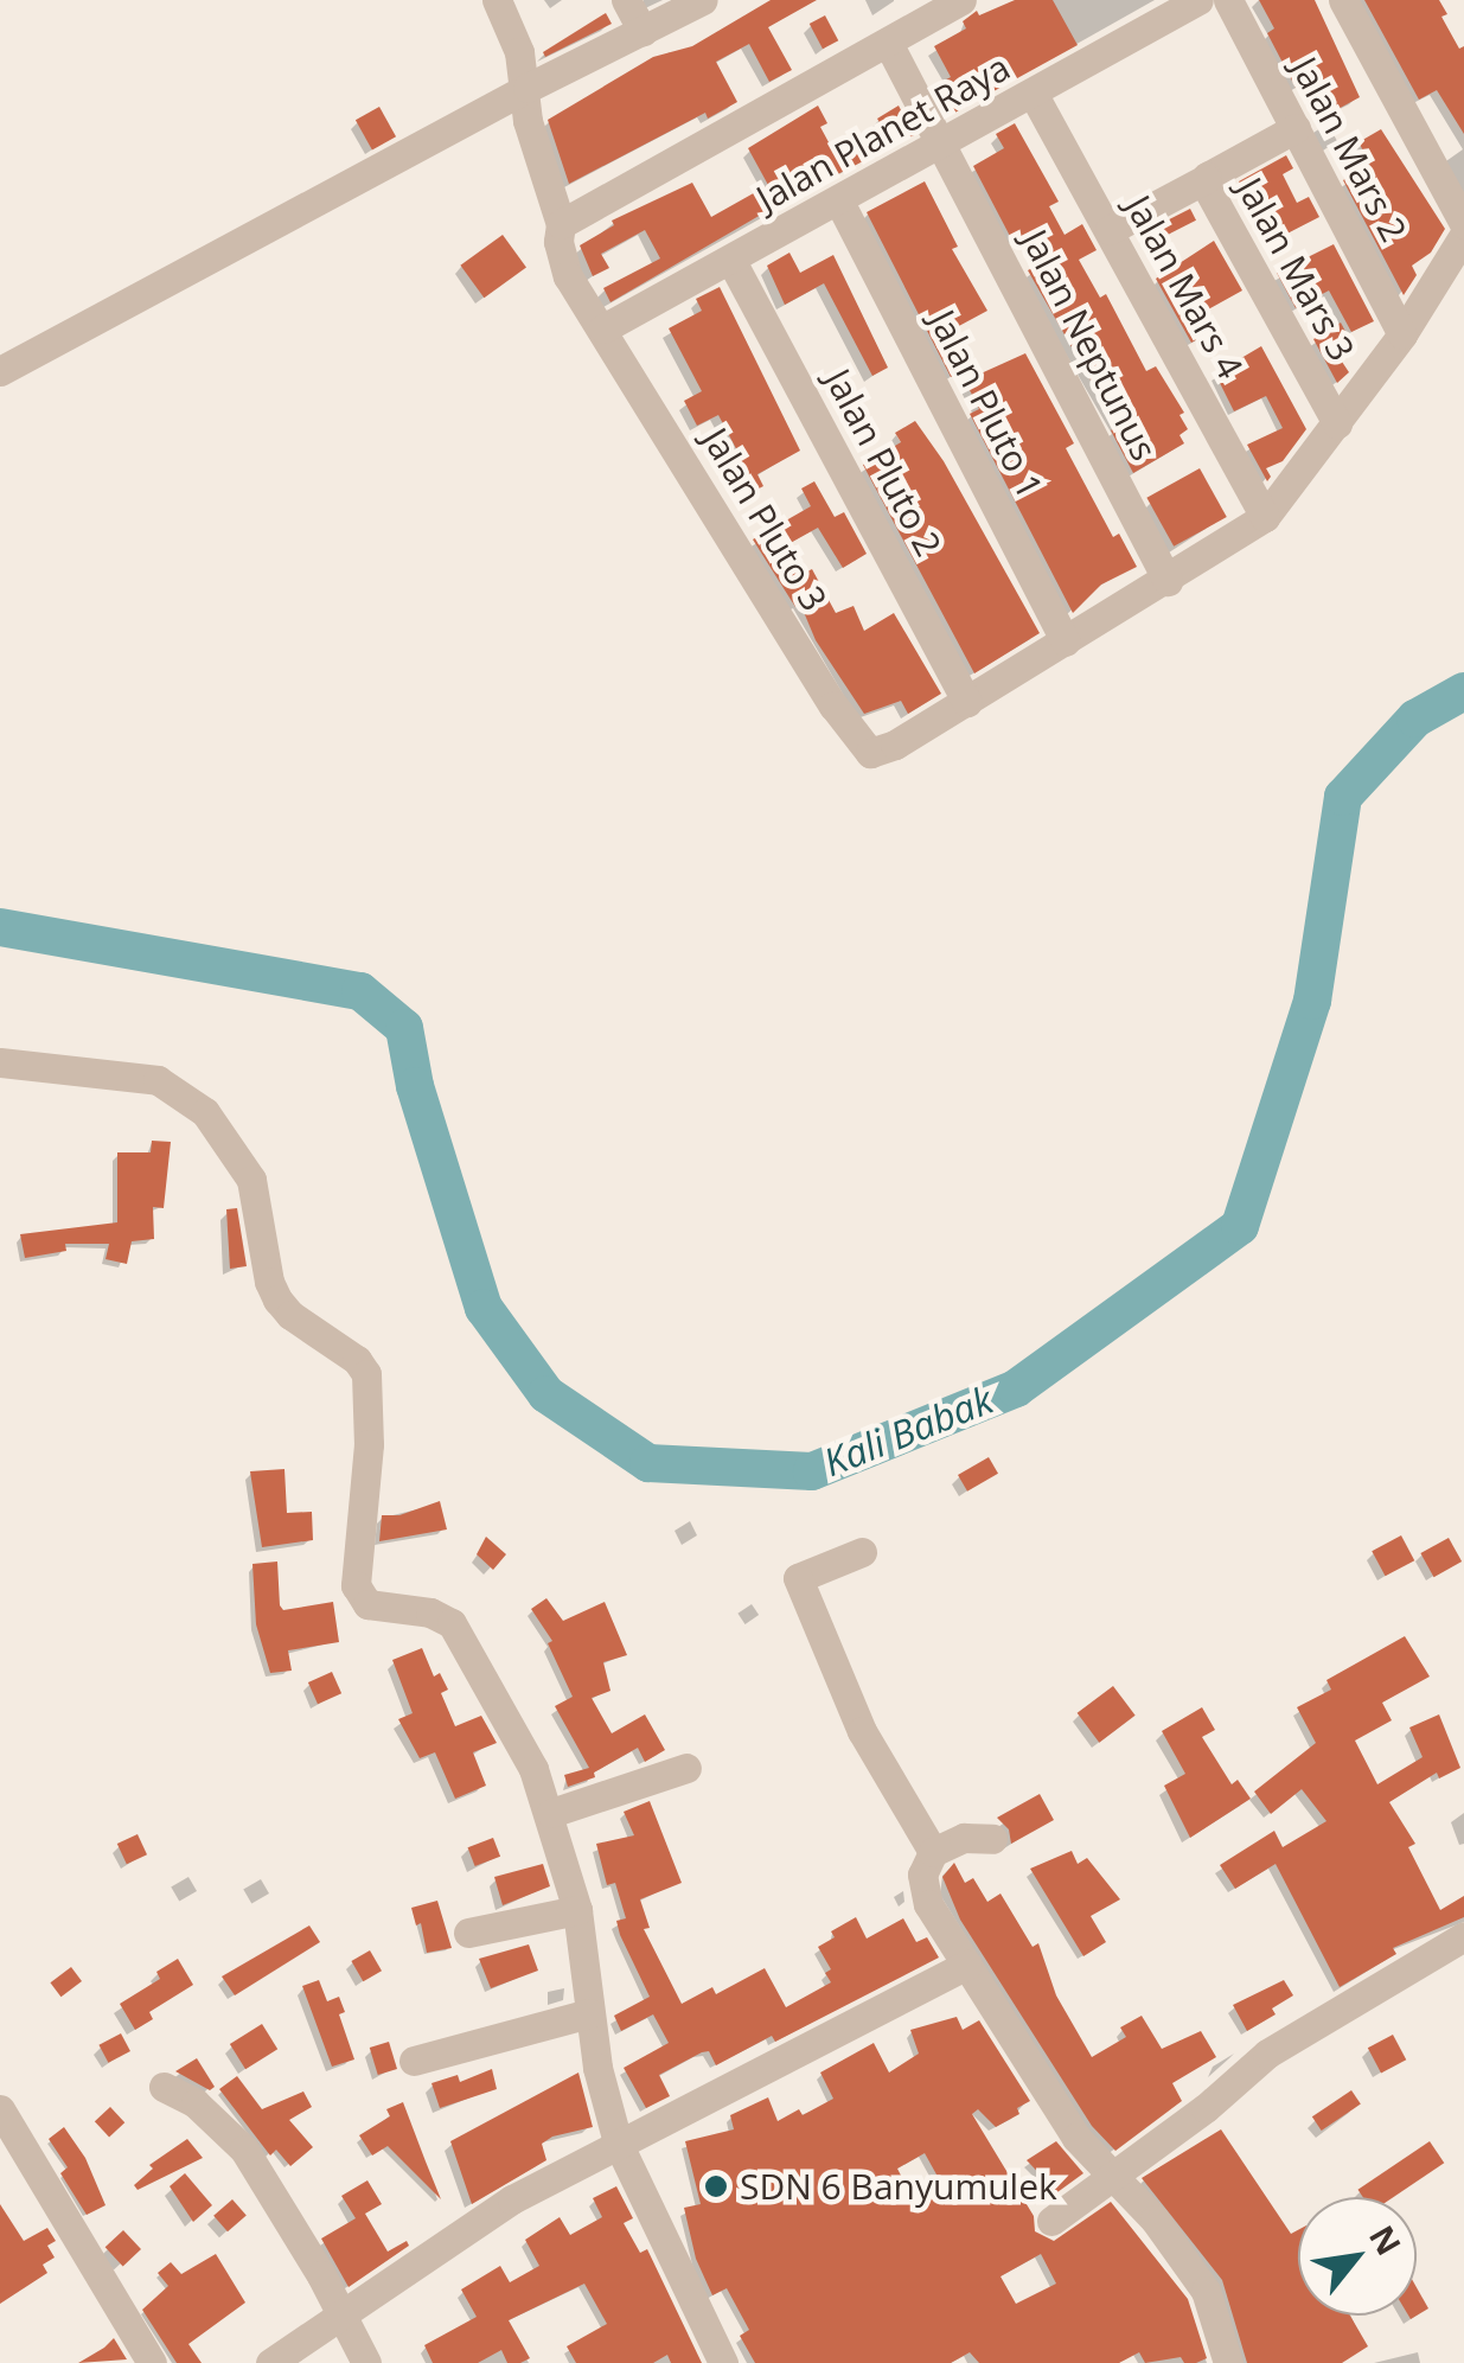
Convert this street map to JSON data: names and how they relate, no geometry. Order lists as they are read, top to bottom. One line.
{"streets":{"street":["Jalan Planet Raya","Jalan Mars 2","Jalan Mars 3","Jalan Mars 4","Jalan Neptunus","Jalan Pluto 1","Jalan Pluto 2","Jalan Pluto 3"]},"crossings":[["Jalan Planet Raya","Jalan Mars 4"],["Jalan Planet Raya","Jalan Neptunus"],["Jalan Planet Raya","Jalan Pluto 1"],["Jalan Planet Raya","Jalan Pluto 2"],["Jalan Planet Raya","Jalan Pluto 3"],["Jalan Mars 2","Jalan Mars 3"],["Jalan Pluto 2","Jalan Pluto 3"]],"water":["Kali Babak"],"places":["SDN 6 Banyumulek"],"north":"top right"}
